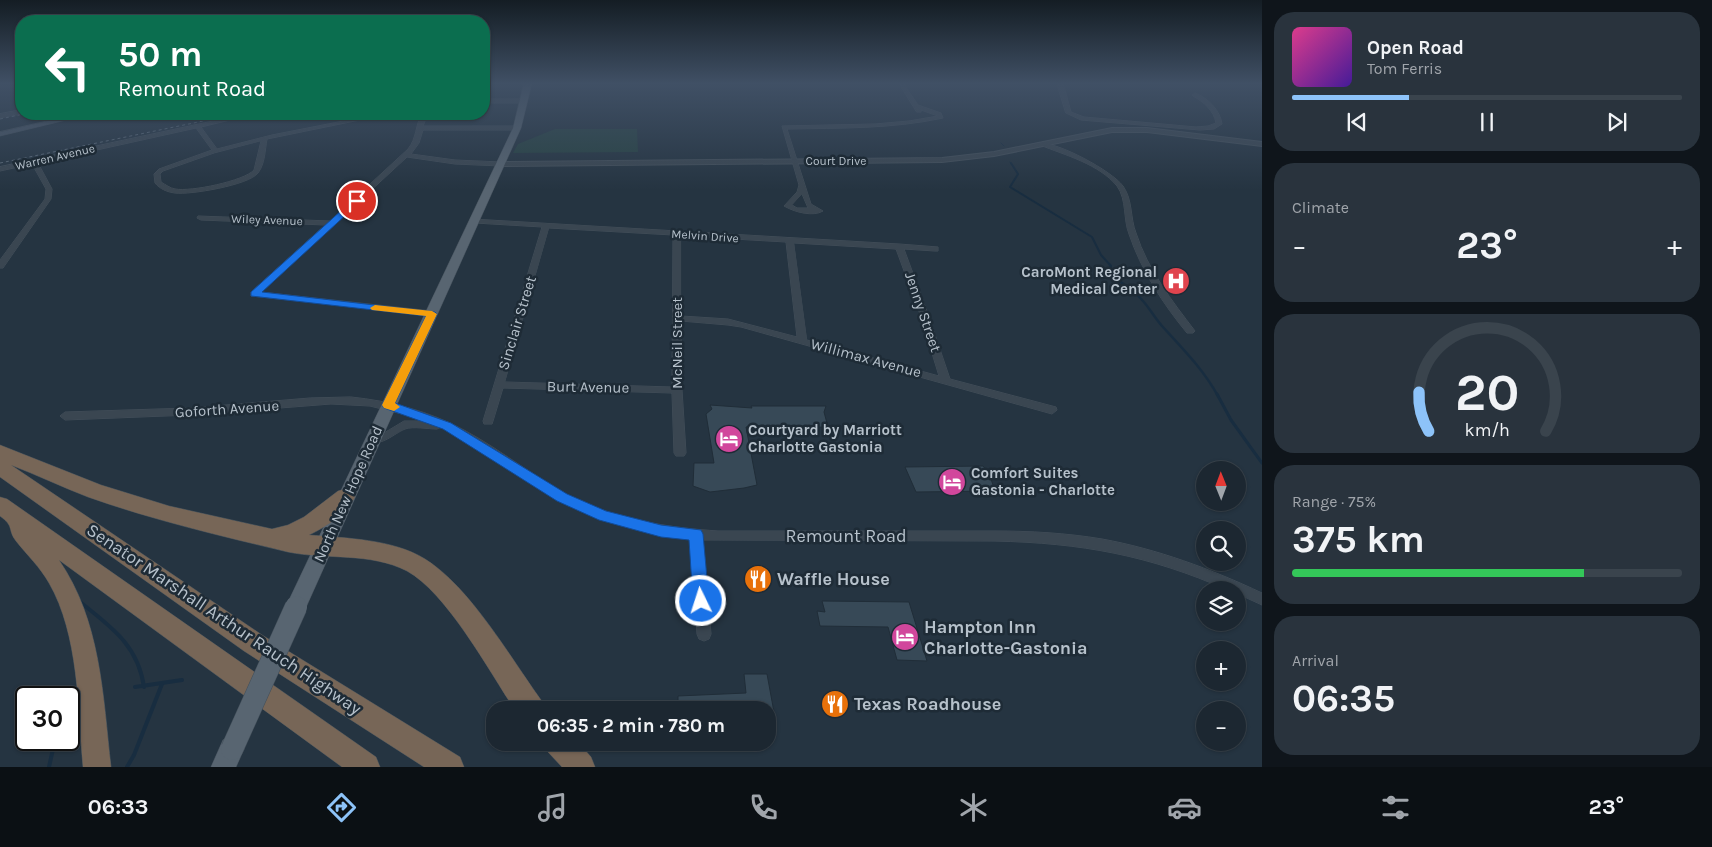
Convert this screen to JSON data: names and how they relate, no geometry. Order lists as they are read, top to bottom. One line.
{"streets":{"highway":["Senator Marshall Arthur Rauch Highway"],"main road":["North New Hope Road"],"street":["Warren Avenue","Court Drive","Wiley Avenue","Melvin Drive","Jenny Street","Sinclair Street","McNeil Street","Willimax Avenue","Burt Avenue","Goforth Avenue","Remount Road"]},"crossings":[["Court Drive","North New Hope Road"],["Melvin Drive","Jenny Street"],["Melvin Drive","Sinclair Street"],["Melvin Drive","McNeil Street"],["Melvin Drive","North New Hope Road"],["Jenny Street","Willimax Avenue"],["Sinclair Street","Burt Avenue"],["McNeil Street","Willimax Avenue"],["McNeil Street","Burt Avenue"],["Goforth Avenue","North New Hope Road"],["Goforth Avenue","Remount Road"],["North New Hope Road","Remount Road"]],"places":{"hospital":["CaroMont Regional Medical Center"],"hotel":["Courtyard by Marriott Charlotte Gastonia","Comfort Suites Gastonia - Charlotte","Hampton Inn Charlotte-Gastonia"],"restaurant":["Waffle House","Texas Roadhouse"]},"north":"top","page":{"turn":["50 m","Remount Road"],"song":["Open Road","Tom Ferris"],"tile":["Climate",["Range · 75%","375 km"],["Arrival","06:35"]],"heat":["−","23°","+"],"map_buttons":["+","−"],"limit":"30","trip":"06:35 · 2 min · 780 m","tabs":["06:33","23°"],"gauge":["20","km/h"]}}
